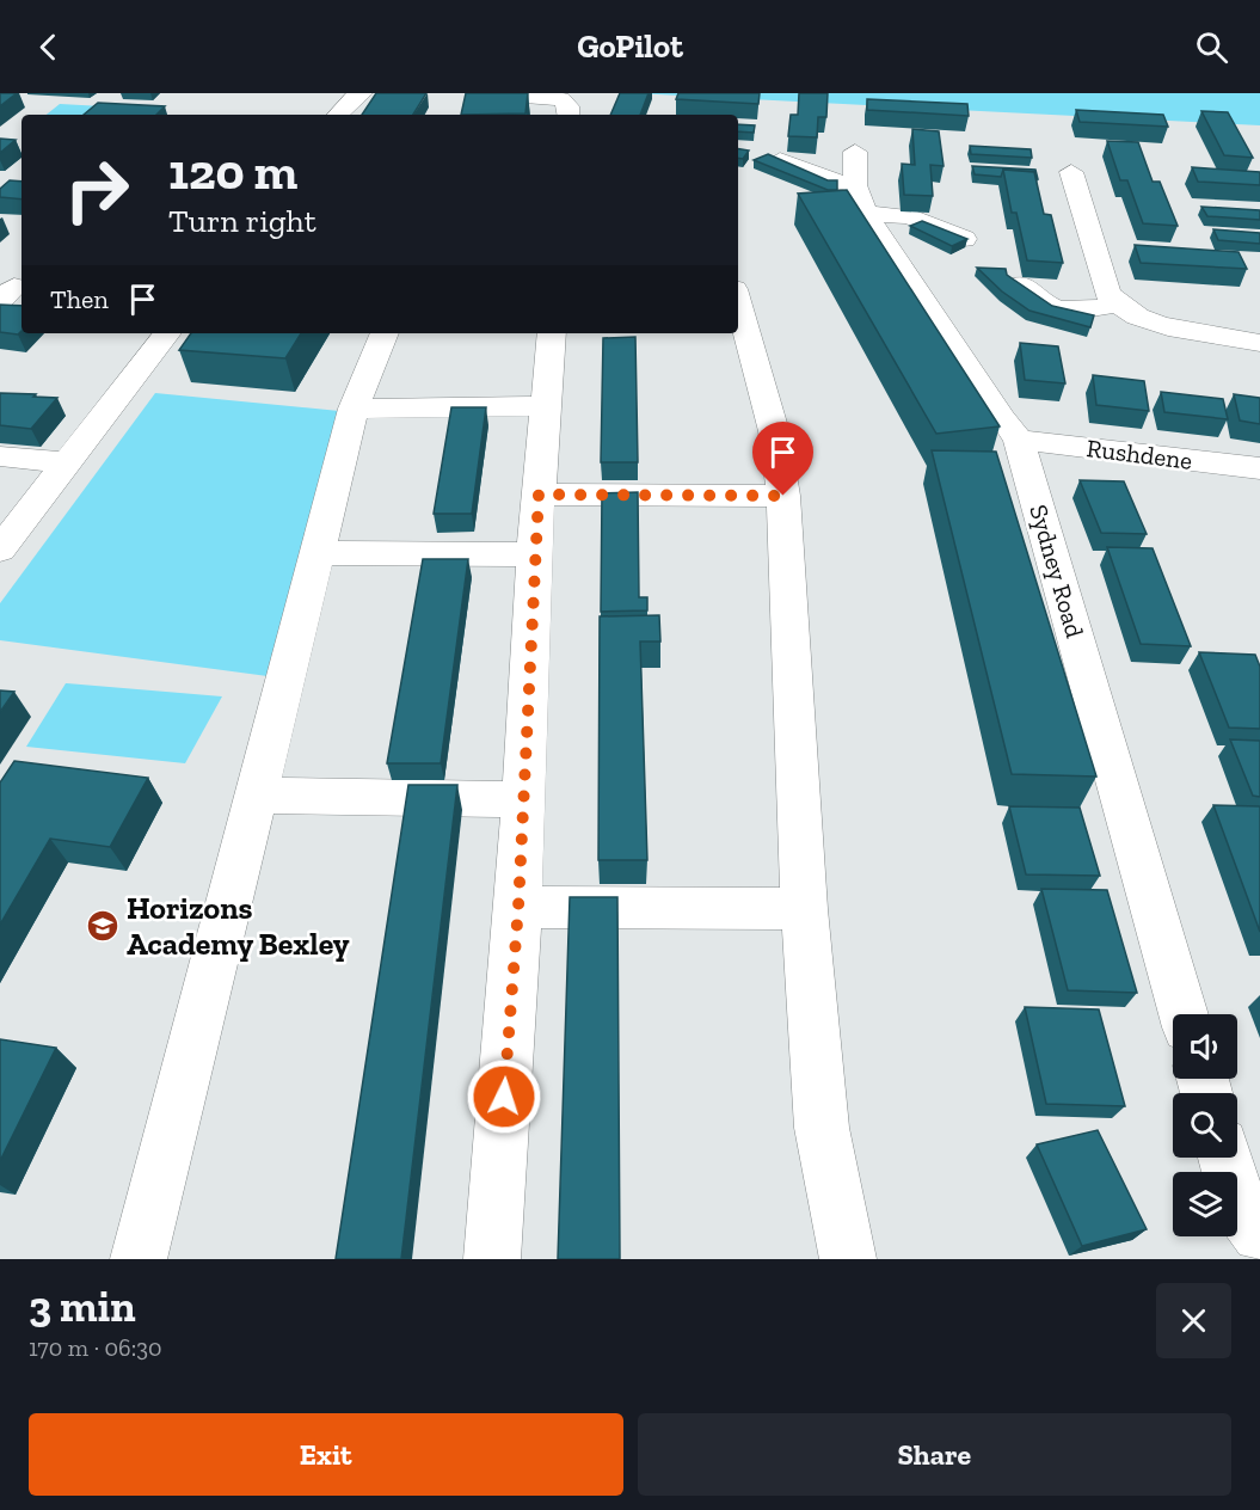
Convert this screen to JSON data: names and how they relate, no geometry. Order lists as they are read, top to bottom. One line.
{"streets":{"street":["Rushdene","Sydney Road"]},"crossings":[["Rushdene","Sydney Road"]],"places":{"school or university":["Horizons Academy Bexley"]},"page":{"header":"GoPilot","turn":["120 m","Turn right"],"then":"Then","heading":["3 min","170 m · 06:30"],"buttons":["Exit","Share"]}}
